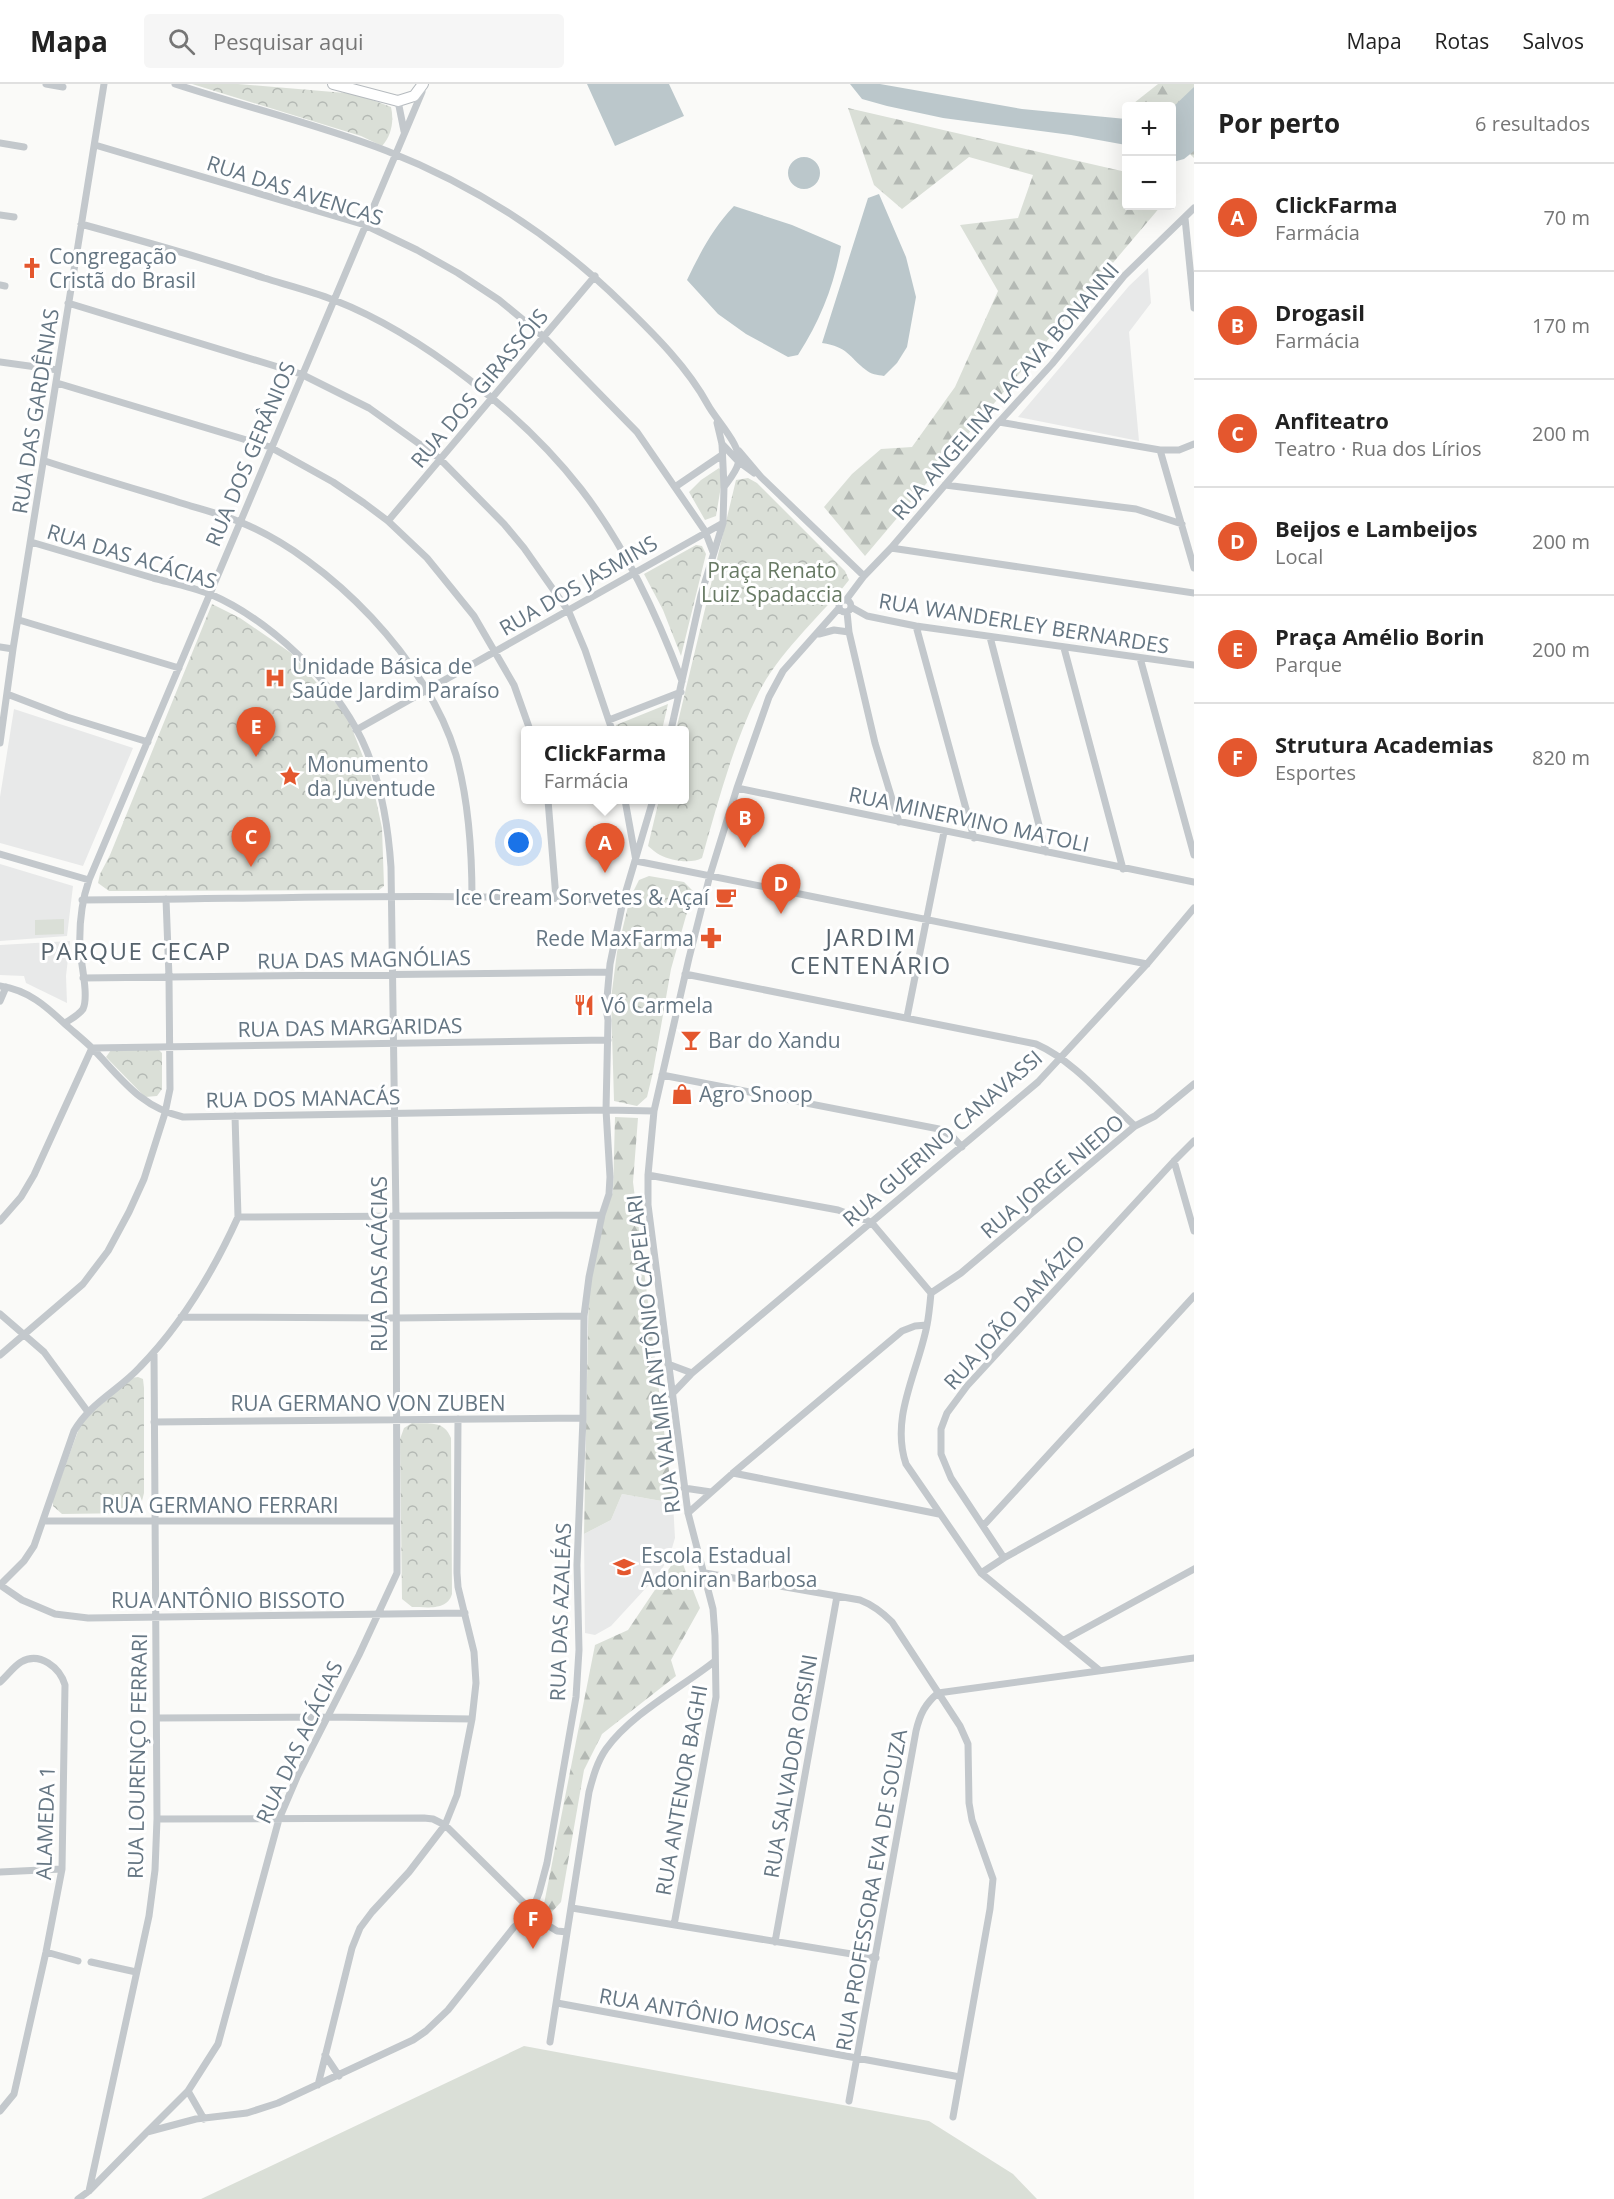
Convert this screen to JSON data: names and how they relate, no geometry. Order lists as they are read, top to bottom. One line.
{"streets":{"street":["RUA DAS AVENCAS","RUA DOS GIRASSÓIS","RUA ANGELINA LACAVA BONANNI","RUA DAS GARDÊNIAS","RUA DOS GERÂNIOS","RUA DAS ACÁCIAS","RUA DOS JASMINS","RUA WANDERLEY BERNARDES","RUA MINERVINO MATOLI","RUA DAS MAGNÓLIAS","RUA DAS MARGARIDAS","RUA DOS MANACÁS","RUA GUERINO CANAVASSI","RUA JORGE NIEDO","RUA JOÃO DAMÁZIO","RUA VALMIR ANTÔNIO CAPELARI","RUA GERMANO VON ZUBEN","RUA GERMANO FERRARI","RUA ANTÔNIO BISSOTO","RUA DAS AZALÉAS","RUA LOURENÇO FERRARI","RUA SALVADOR ORSINI","RUA ANTENOR BAGHI","ALAMEDA 1","RUA PROFESSORA EVA DE SOUZA","RUA ANTÔNIO MOSCA"]},"crossings":[["RUA DAS AVENCAS","RUA DOS GIRASSÓIS"],["RUA DAS AVENCAS","RUA DAS GARDÊNIAS"],["RUA DAS AVENCAS","RUA DOS GERÂNIOS"],["RUA DAS AVENCAS","RUA DOS JASMINS"],["RUA ANGELINA LACAVA BONANNI","RUA WANDERLEY BERNARDES"],["RUA ANGELINA LACAVA BONANNI","RUA VALMIR ANTÔNIO CAPELARI"],["RUA DAS GARDÊNIAS","RUA DAS ACÁCIAS"],["RUA DOS GERÂNIOS","RUA DAS ACÁCIAS"],["RUA DOS GERÂNIOS","RUA DAS MAGNÓLIAS"],["RUA DOS GERÂNIOS","RUA DOS MANACÁS"],["RUA DAS ACÁCIAS","RUA DOS JASMINS"],["RUA DAS ACÁCIAS","RUA DAS MAGNÓLIAS"],["RUA DAS ACÁCIAS","RUA DAS MARGARIDAS"],["RUA DAS ACÁCIAS","RUA DOS MANACÁS"],["RUA DAS ACÁCIAS","RUA GERMANO VON ZUBEN"],["RUA DAS ACÁCIAS","RUA GERMANO FERRARI"],["RUA DAS ACÁCIAS","RUA ANTÔNIO BISSOTO"],["RUA DAS ACÁCIAS","RUA DAS AZALÉAS"],["RUA WANDERLEY BERNARDES","RUA VALMIR ANTÔNIO CAPELARI"],["RUA MINERVINO MATOLI","RUA VALMIR ANTÔNIO CAPELARI"],["RUA DAS MAGNÓLIAS","RUA DAS AZALÉAS"],["RUA DAS MARGARIDAS","RUA DOS MANACÁS"],["RUA DAS MARGARIDAS","RUA DAS AZALÉAS"],["RUA DOS MANACÁS","RUA VALMIR ANTÔNIO CAPELARI"],["RUA DOS MANACÁS","RUA DAS AZALÉAS"],["RUA GUERINO CANAVASSI","RUA VALMIR ANTÔNIO CAPELARI"],["RUA VALMIR ANTÔNIO CAPELARI","RUA ANTENOR BAGHI"],["RUA GERMANO VON ZUBEN","RUA DAS AZALÉAS"],["RUA GERMANO VON ZUBEN","RUA LOURENÇO FERRARI"],["RUA GERMANO FERRARI","RUA LOURENÇO FERRARI"],["RUA ANTÔNIO BISSOTO","RUA LOURENÇO FERRARI"],["RUA PROFESSORA EVA DE SOUZA","RUA ANTÔNIO MOSCA"]],"districts":["JARDIM CENTENÁRIO","PARQUE CECAP"],"parks":["Praça Renato Luiz Spadaccia"],"places":{"church":["Congregação Cristã do Brasil"],"hospital":["Unidade Básica de Saúde Jardim Paraíso"],"place":["Monumento da Juventude"],"cafe":["Ice Cream Sorvetes & Açaí"],"pharmacy":["Rede MaxFarma"],"restaurant":["Vó Carmela"],"bar":["Bar do Xandu"],"shop":["Agro Snoop"],"school or university":["Escola Estadual Adoniran Barbosa"]},"page":{"header":"Mapa","search":"Pesquisar aqui","nav":["Mapa","Rotas","Salvos"],"heading":["Por perto","6 resultados"],"map_buttons":["+","−"],"list":[{"mark":"A","name":"ClickFarma","note":"Farmácia","value":"70 m"},{"mark":"B","name":"Drogasil","note":"Farmácia","value":"170 m"},{"mark":"C","name":"Anfiteatro","note":"Teatro · Rua dos Lírios","value":"200 m"},{"mark":"D","name":"Beijos e Lambeijos","note":"Local","value":"200 m"},{"mark":"E","name":"Praça Amélio Borin","note":"Parque","value":"200 m"},{"mark":"F","name":"Strutura Academias","note":"Esportes","value":"820 m"}],"pins":["E","B","C","A","D","F"],"popup":["ClickFarma","Farmácia"]}}
